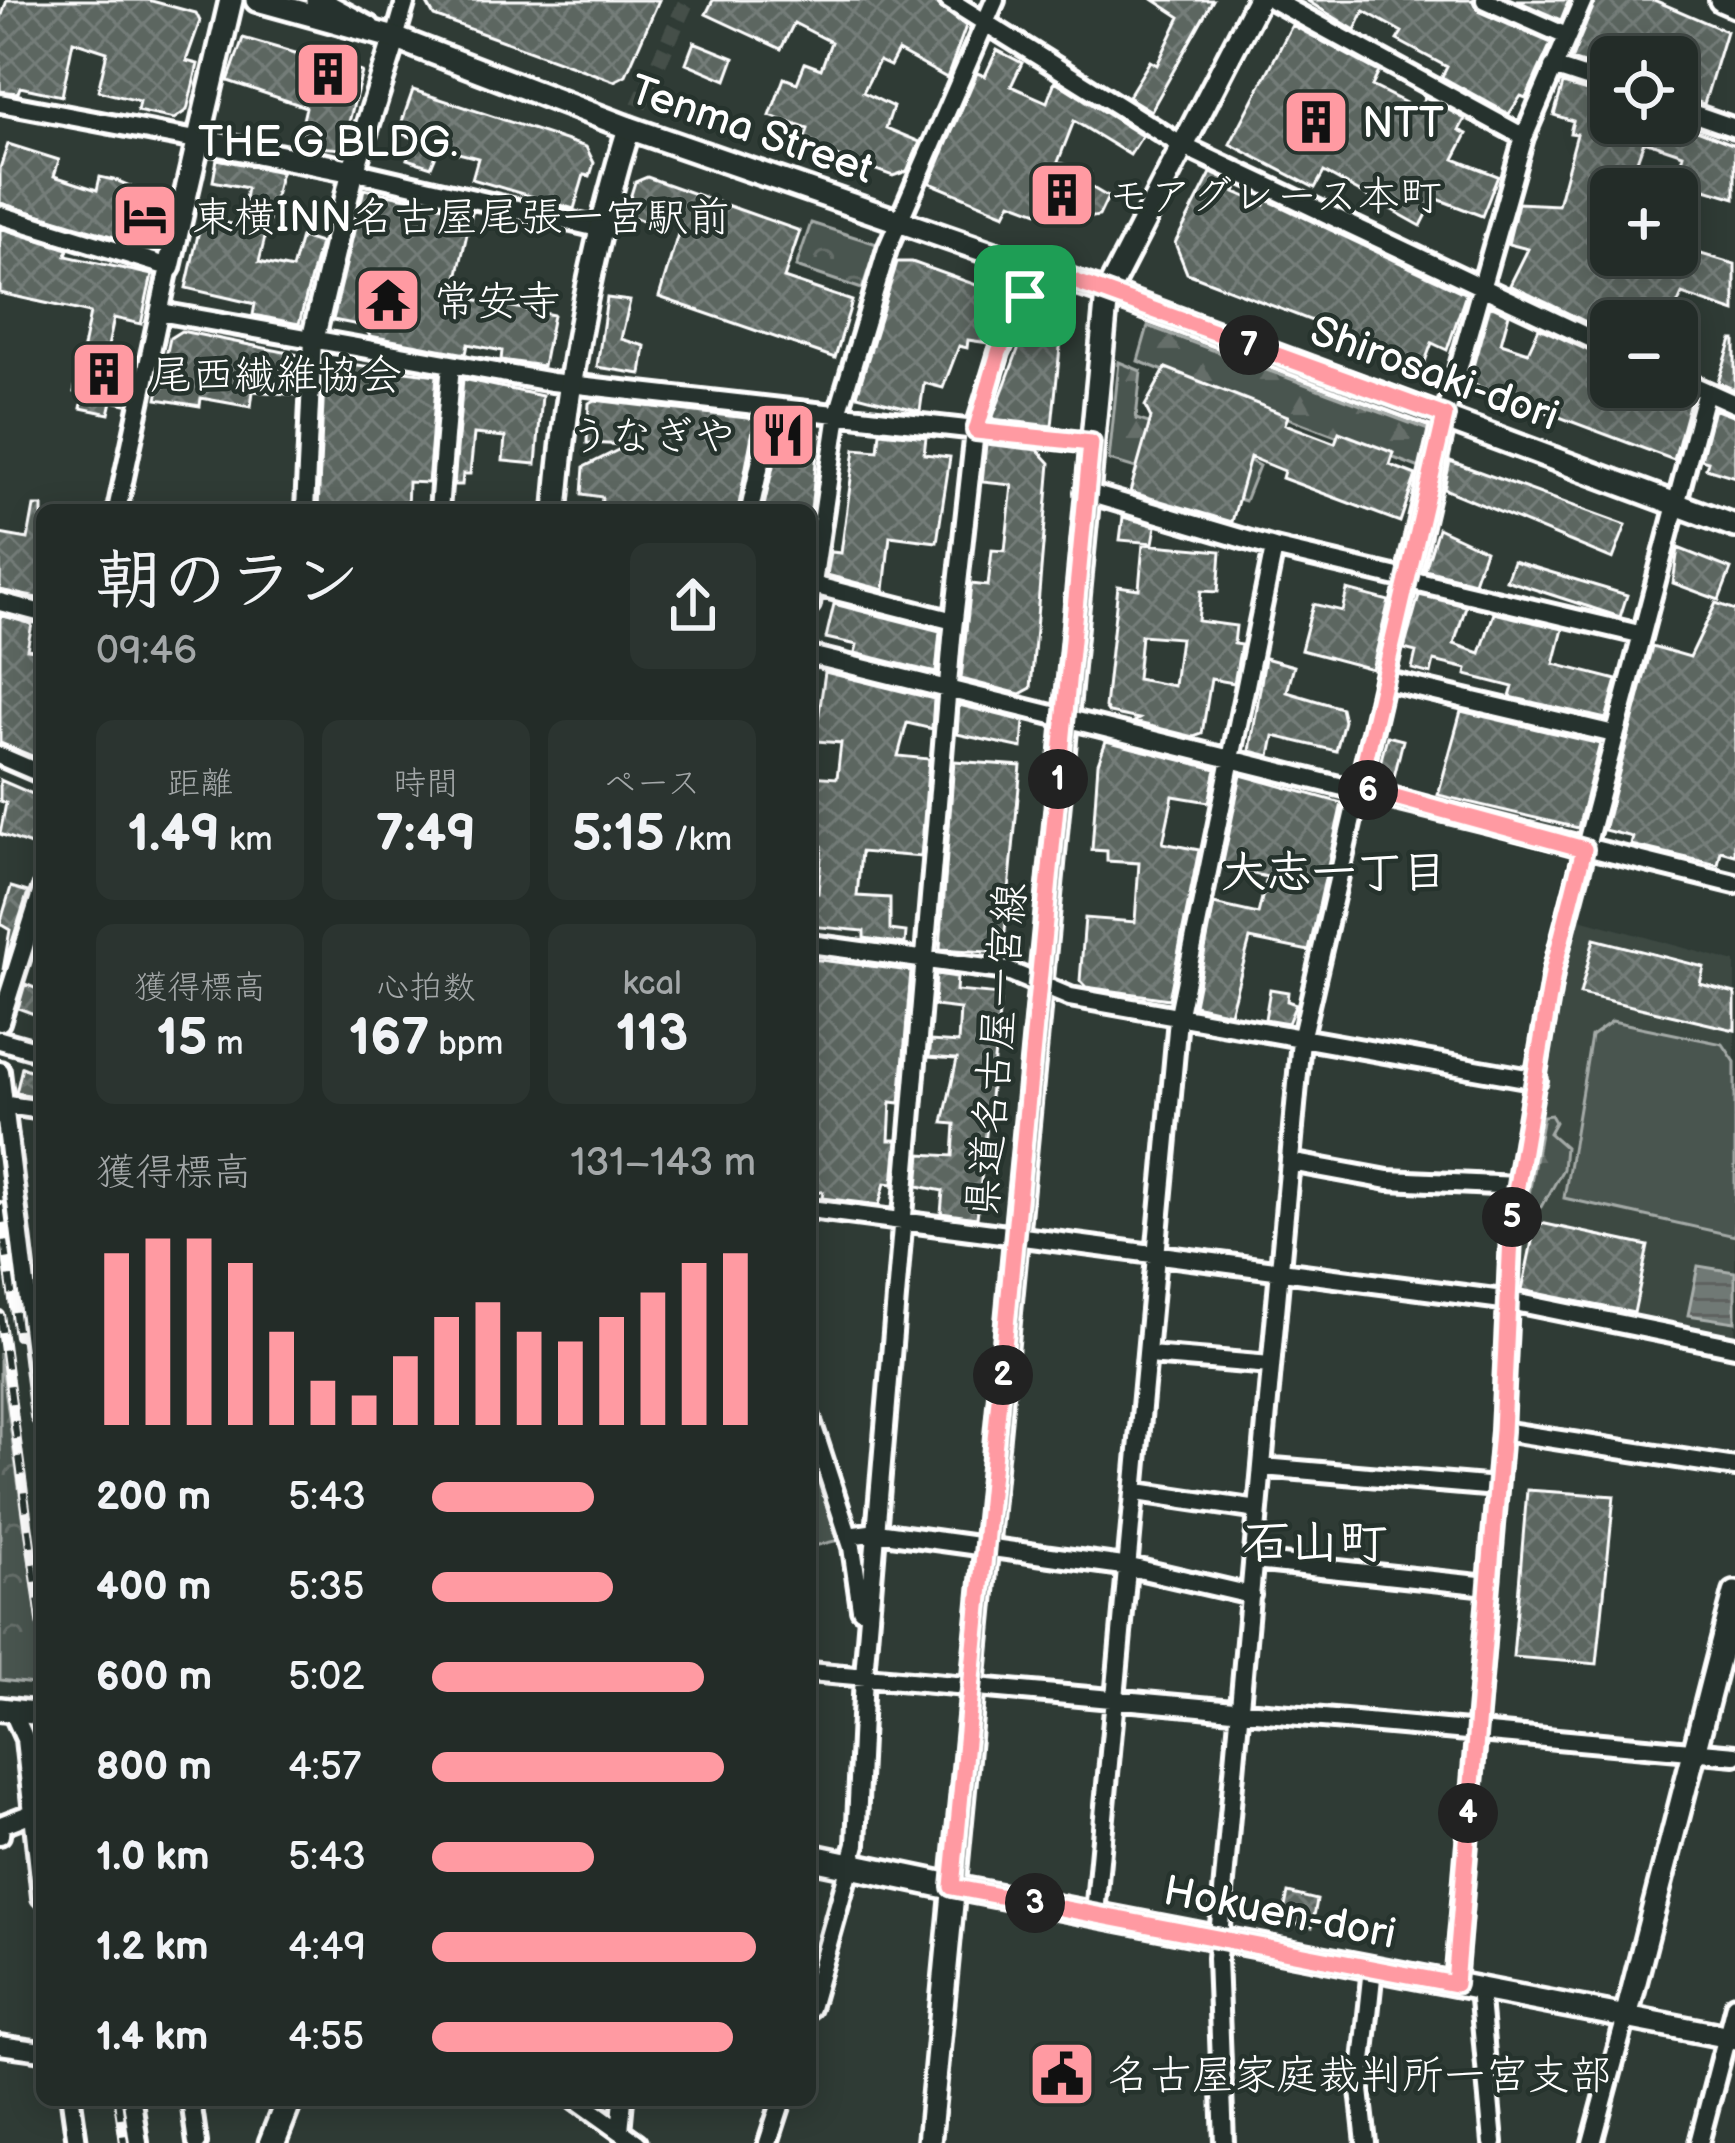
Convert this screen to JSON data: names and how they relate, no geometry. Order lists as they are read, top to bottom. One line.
{"streets":{"street":["Tenma Street","Shirosaki-dori","県道名古屋一宮線","Hokuen-dori"]},"crossings":[["Tenma Street","Shirosaki-dori"],["Tenma Street","県道名古屋一宮線"],["Shirosaki-dori","県道名古屋一宮線"],["県道名古屋一宮線","Hokuen-dori"]],"districts":["大志一丁目","石山町"],"places":{"building":["THE G BLDG.","NTT","モアグレース本町","尾西繊維協会"],"hotel":["東横INN名古屋尾張一宮駅前"],"temple":["常安寺"],"restaurant":["うなぎや"],"public building":["名古屋家庭裁判所一宮支部"]},"page":{"map_buttons":["+","−"],"pins":["7","1","6","5","2","4","3"],"heading":["朝のラン","09:46"],"stats":[["距離","1.49 km"],["時間","7:49"],["ペース","5:15 /km"],["獲得標高","15 m"],["心拍数","167 bpm"],["kcal","113"]],"chart":["獲得標高","131–143 m"],"list":[{"name":"200 m","note":"5:43"},{"name":"400 m","note":"5:35"},{"name":"600 m","note":"5:02"},{"name":"800 m","note":"4:57"},{"name":"1.0 km","note":"5:43"},{"name":"1.2 km","note":"4:49"},{"name":"1.4 km","note":"4:55"}]}}
